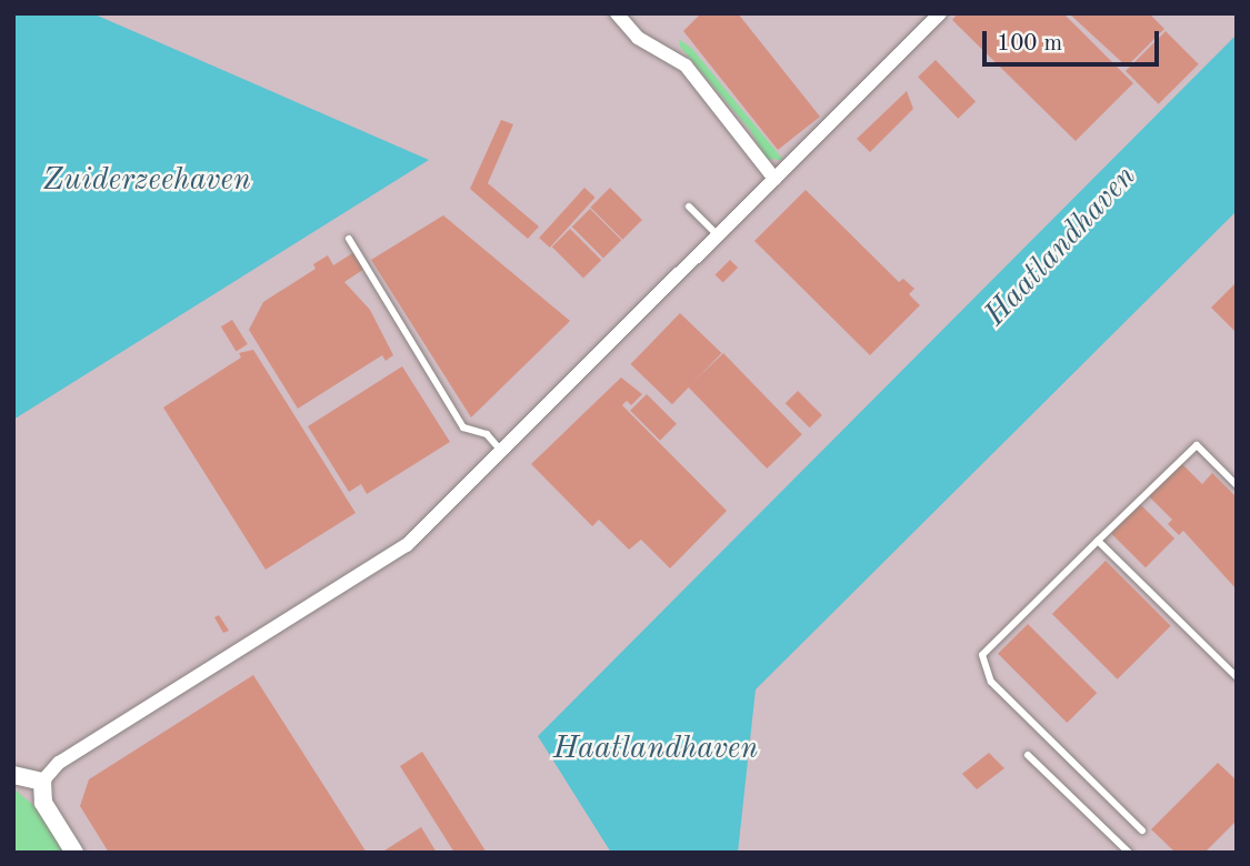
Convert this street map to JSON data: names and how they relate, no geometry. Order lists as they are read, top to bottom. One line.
{"water":["Zuiderzeehaven","Haatlandhaven"],"scale_bar":"100 m"}
